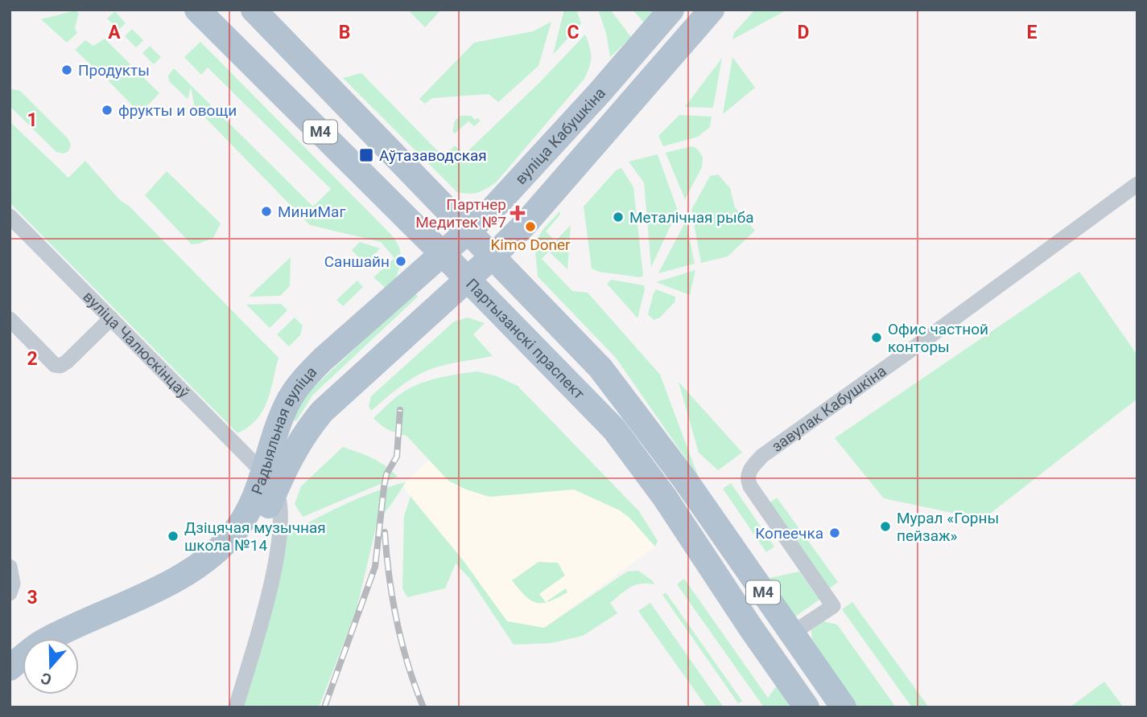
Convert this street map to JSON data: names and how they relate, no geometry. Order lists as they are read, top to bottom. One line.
{"streets":{"main road":["М4","вуліца Кабушкіна","Партызанскі праспект","Радыяльная вуліца"],"street":["вуліца Чалюскінцаў","завулак Кабушкіна"]},"crossings":[["вуліца Кабушкіна","Партызанскі праспект"],["вуліца Кабушкіна","Радыяльная вуліца"],["Партызанскі праспект","завулак Кабушкіна"],["Партызанскі праспект","Радыяльная вуліца"],["вуліца Чалюскінцаў","Радыяльная вуліца"]],"places":{"other":["Продукты","фрукты и овощи","МиниМаг","Металічная рыба","Kimo Doner","Саншайн","Офис частной конторы","Мурал «Горны пейзаж»","Копеечка","Дзіцячая музычная школа №14"],"transit":["Аўтазаводская"],"health":["Партнер Медитек №7"]},"north":"bottom","grid":{"columns":["A","B","C","D","E"],"rows":["1","2","3"]}}
